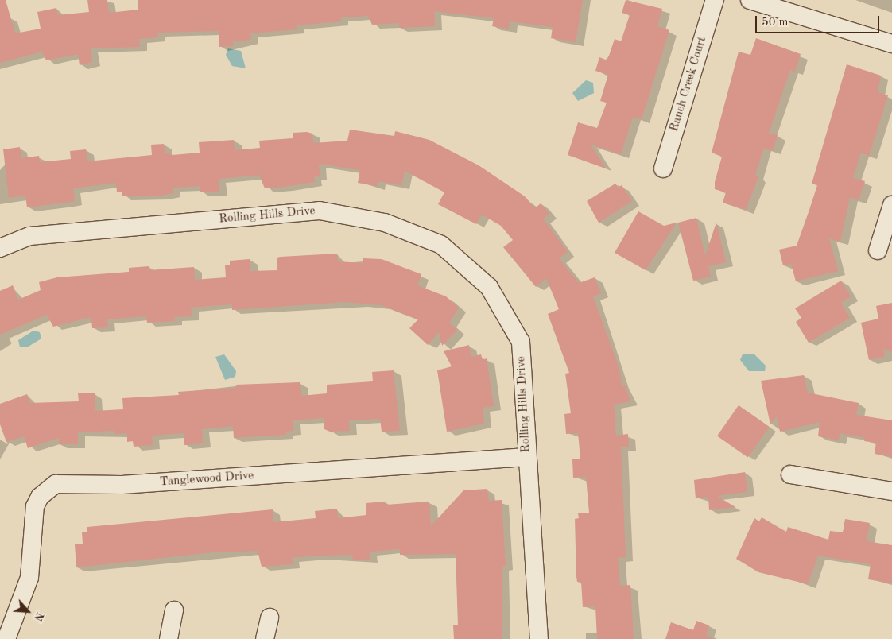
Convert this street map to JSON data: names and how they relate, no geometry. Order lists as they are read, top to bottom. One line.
{"streets":{"street":["Ranch Creek Court","Rolling Hills Drive","Tanglewood Drive"]},"crossings":[["Rolling Hills Drive","Tanglewood Drive"]],"scale_bar":"50 m","north":"bottom right"}
